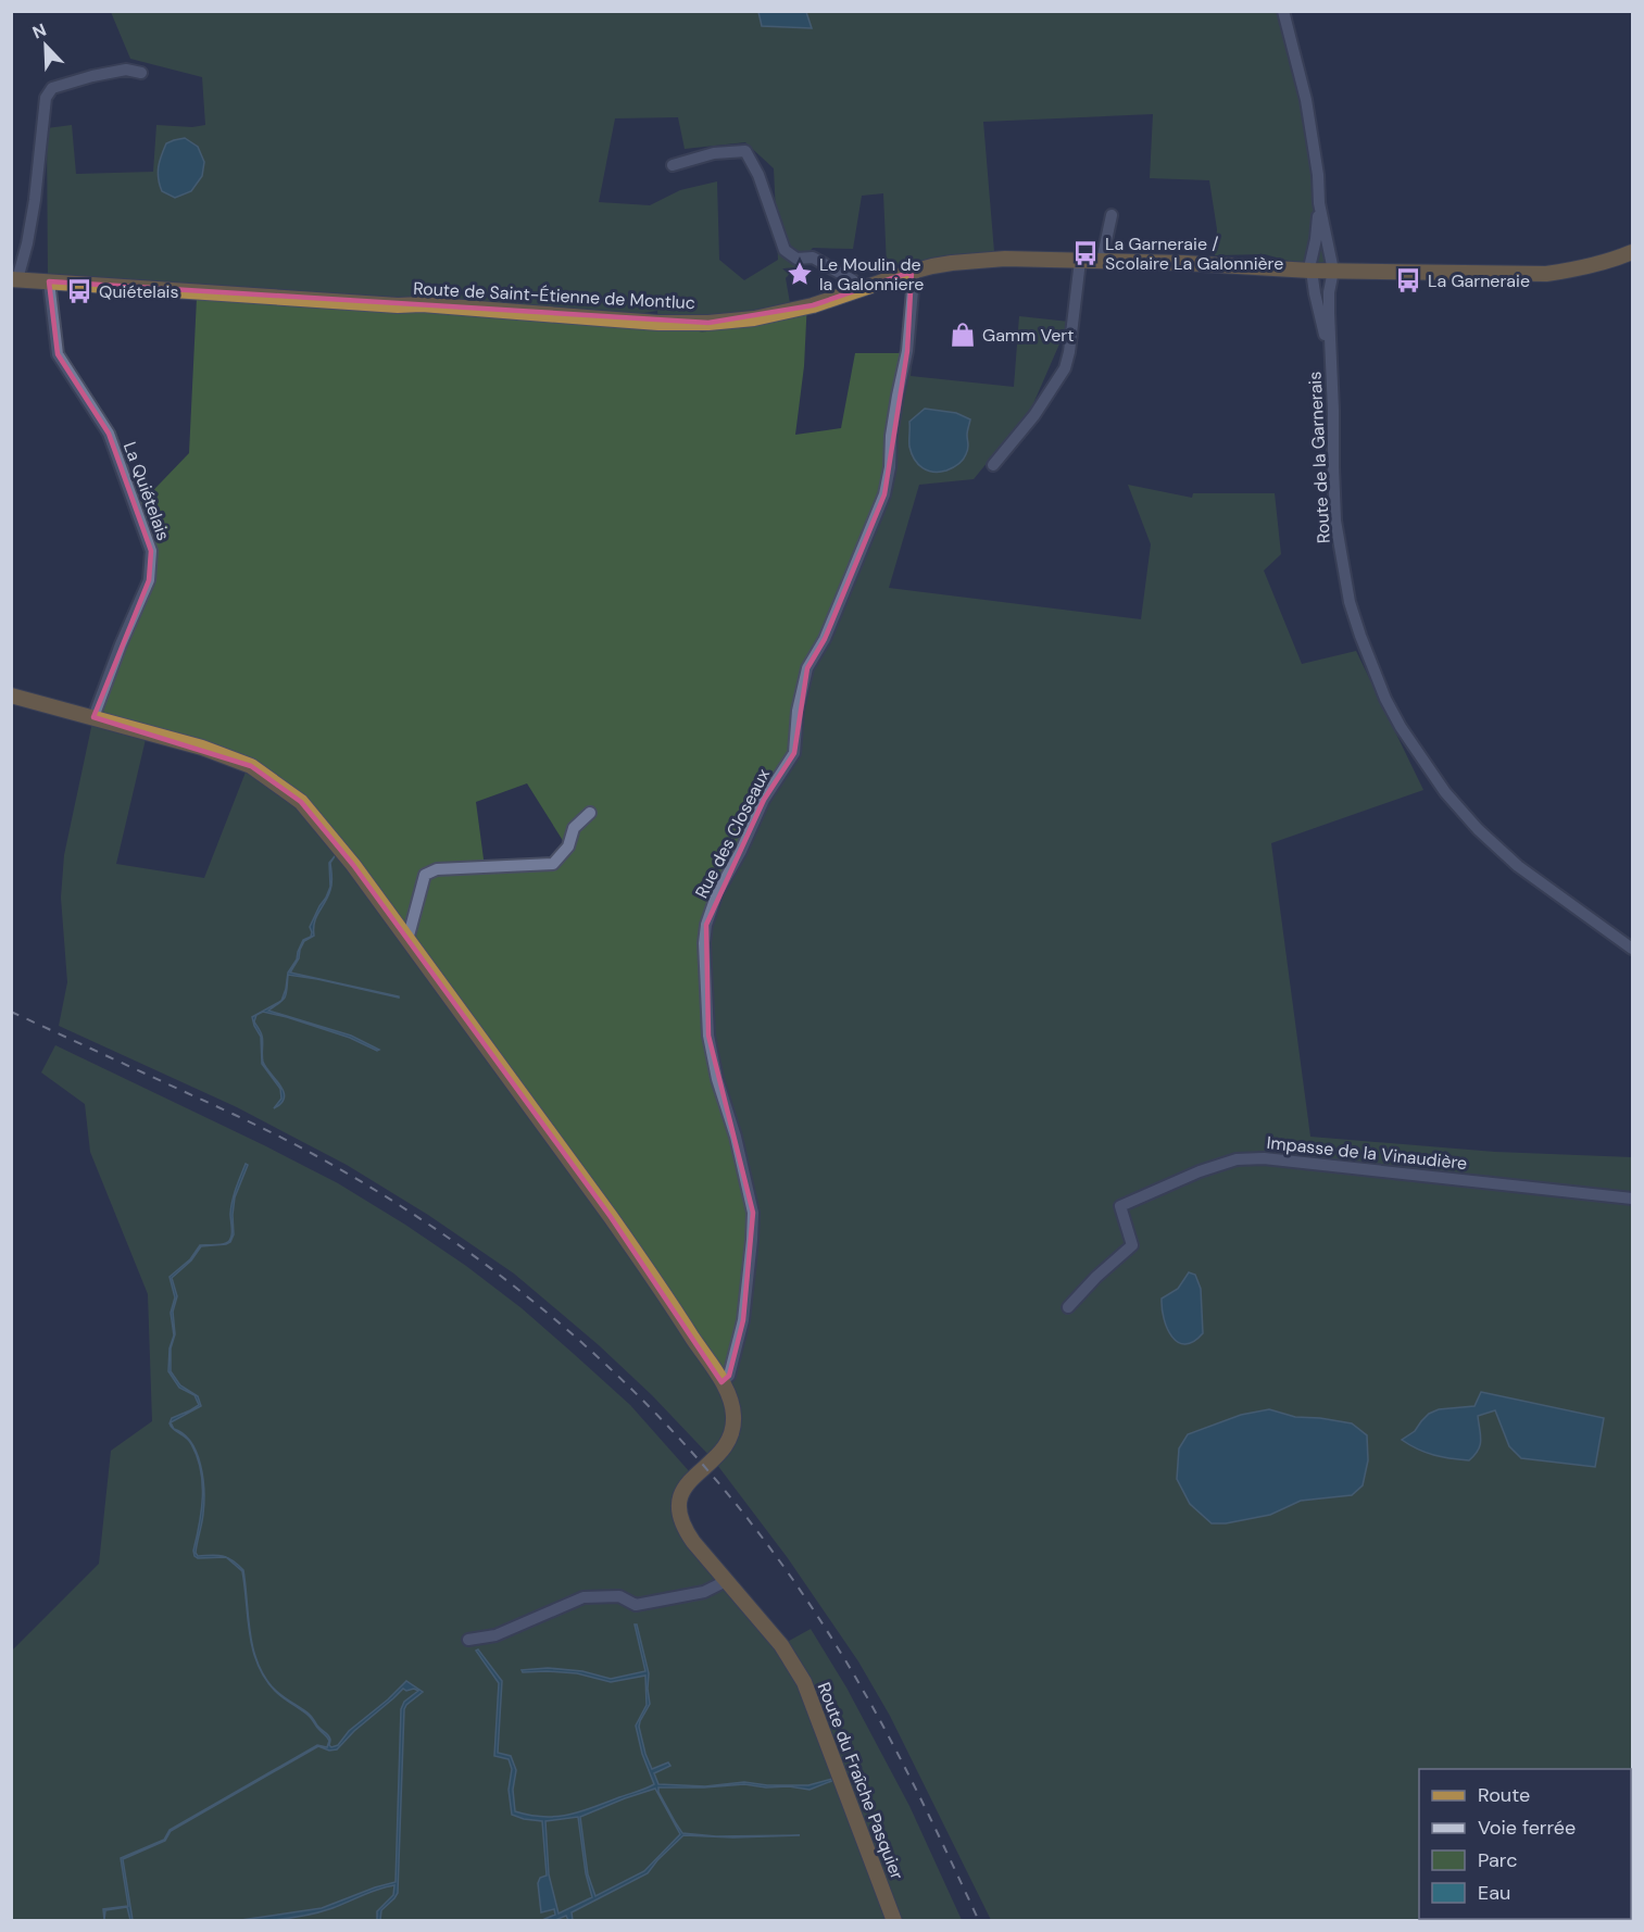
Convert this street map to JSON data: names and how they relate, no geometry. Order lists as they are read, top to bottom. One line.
{"streets":{"main road":["Route de Saint-Étienne de Montluc","Route du Fraîche Pasquier"],"street":["Route de la Garnerais","La Quiételais","Rue des Closeaux","Impasse de la Vinaudière"]},"crossings":[["Route de Saint-Étienne de Montluc","Route de la Garnerais"],["Route de Saint-Étienne de Montluc","La Quiételais"],["Route de Saint-Étienne de Montluc","Rue des Closeaux"],["La Quiételais","Route du Fraîche Pasquier"],["Rue des Closeaux","Route du Fraîche Pasquier"]],"places":{"bus stop":["La Garneraie / Scolaire La Galonnière","La Garneraie","Quiételais"],"place":["Le Moulin de la Galonniere"],"shop":["Gamm Vert"]},"legend":["Route","Voie ferrée","Parc","Eau"],"north":"top left"}
